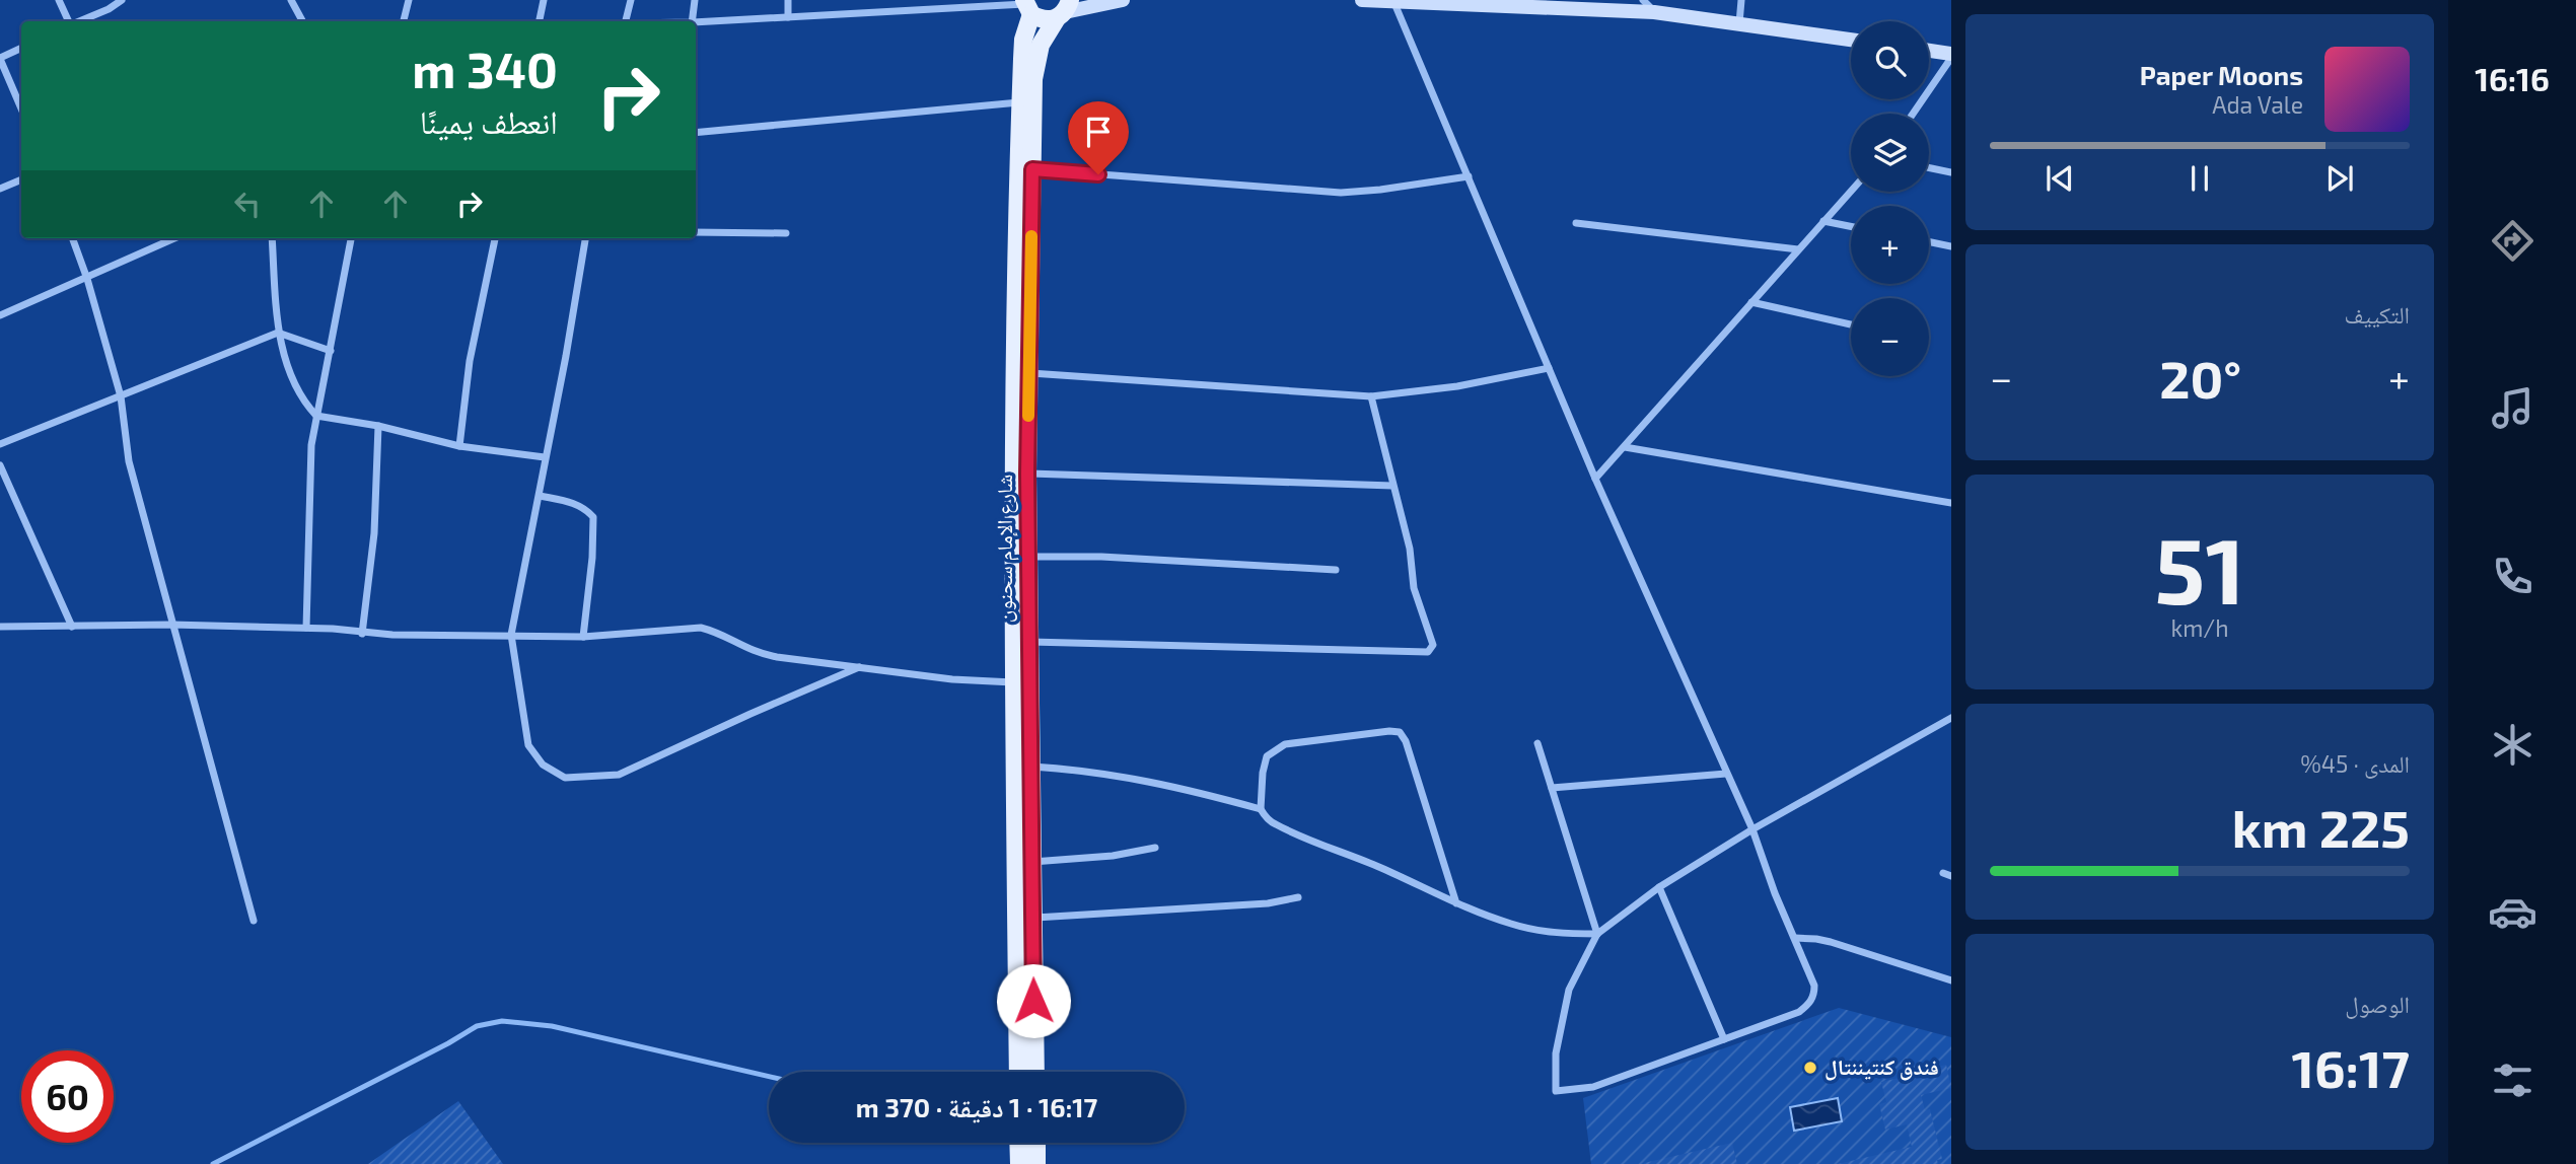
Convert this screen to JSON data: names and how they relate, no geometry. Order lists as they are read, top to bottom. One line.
{"streets":{"main road":["شارع الإمام سحنون"]},"places":["فندق كنتيننتال"],"page":{"tabs":"16:16","map_buttons":["+","−"],"turn":["340 m","انعطف يمينًا"],"song":["Paper Moons","Ada Vale"],"tile":["التكييف",["51","km/h"],["المدى · 45%","225 km"],["الوصول","16:17"]],"heat":["−","20°","+"],"limit":"60","trip":"16:17 · 1 دقيقة · 370 m"}}
